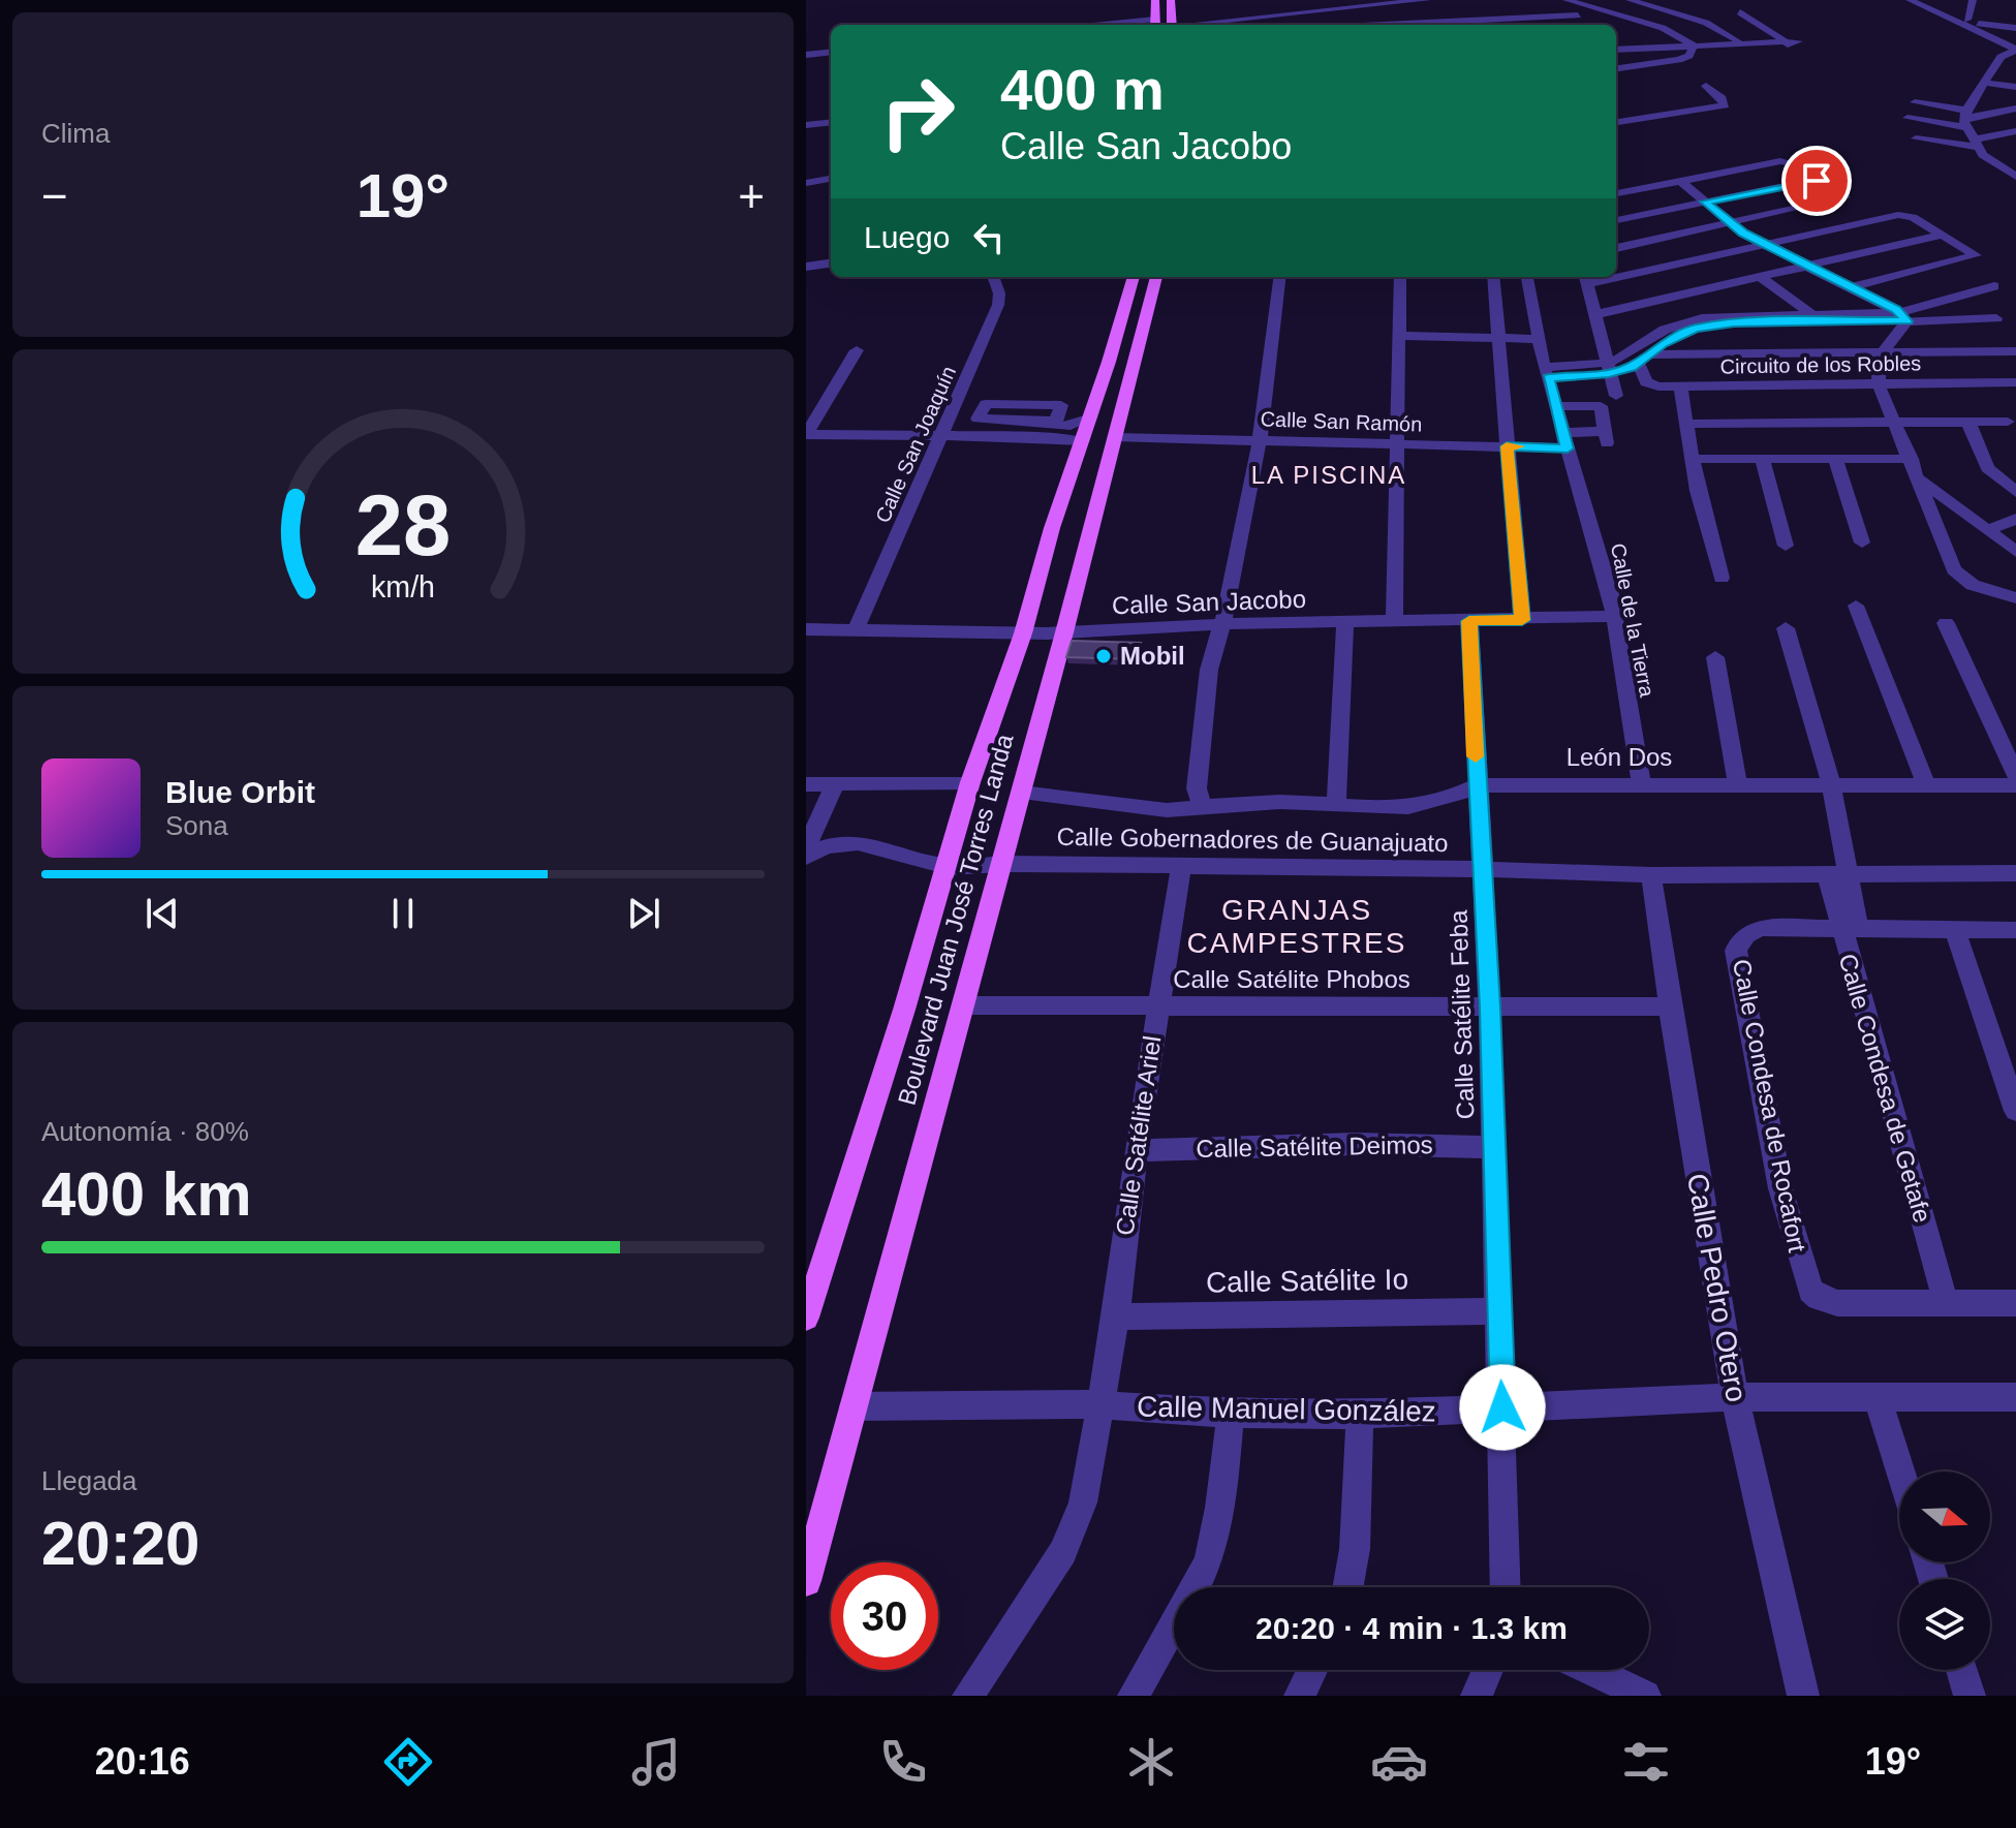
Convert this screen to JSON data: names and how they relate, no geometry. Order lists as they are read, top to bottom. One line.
{"streets":{"main road":["Boulevard Juan José Torres Landa"],"street":["Circuito de los Robles","Calle San Ramón","Calle San Joaquín","Calle San Jacobo","Calle de la Tierra","León Dos","Calle Gobernadores de Guanajuato","Calle Satélite Phobos","Calle Satélite Feba","Calle Condesa de Getafe","Calle Condesa de Rocafort","Calle Satélite Ariel","Calle Satélite Deimos","Calle Satélite Io","Calle Pedro Otero","Calle Manuel González"]},"crossings":[["Calle San Ramón","Calle de la Tierra"],["Calle San Ramón","Boulevard Juan José Torres Landa"],["Calle San Joaquín","Calle San Jacobo"],["Calle San Jacobo","Calle de la Tierra"],["Calle San Jacobo","Boulevard Juan José Torres Landa"],["Calle San Jacobo","Calle Satélite Feba"],["Calle de la Tierra","León Dos"],["León Dos","Calle Satélite Feba"],["León Dos","Calle Condesa de Getafe"],["Calle Gobernadores de Guanajuato","Boulevard Juan José Torres Landa"],["Calle Gobernadores de Guanajuato","Calle Satélite Feba"],["Calle Gobernadores de Guanajuato","Calle Condesa de Getafe"],["Calle Gobernadores de Guanajuato","Calle Satélite Ariel"],["Calle Gobernadores de Guanajuato","Calle Pedro Otero"],["Boulevard Juan José Torres Landa","Calle Satélite Phobos"],["Boulevard Juan José Torres Landa","Calle Manuel González"],["Calle Satélite Phobos","Calle Satélite Feba"],["Calle Satélite Phobos","Calle Satélite Ariel"],["Calle Satélite Phobos","Calle Pedro Otero"],["Calle Satélite Feba","Calle Satélite Deimos"],["Calle Satélite Feba","Calle Satélite Io"],["Calle Satélite Feba","Calle Manuel González"],["Calle Condesa de Getafe","Calle Condesa de Rocafort"],["Calle Satélite Ariel","Calle Satélite Deimos"],["Calle Satélite Ariel","Calle Satélite Io"],["Calle Satélite Ariel","Calle Manuel González"],["Calle Pedro Otero","Calle Manuel González"]],"districts":["LA PISCINA","GRANJAS CAMPESTRES"],"places":["Mobil"],"north":"right","page":{"tile":["Clima",["Autonomía · 80%","400 km"],["Llegada","20:20"]],"turn":["400 m","Calle San Jacobo"],"heat":["−","19°","+"],"then":"Luego","song":["Blue Orbit","Sona"],"limit":"30","trip":"20:20 · 4 min · 1.3 km","tabs":["20:16","19°"],"gauge":["28","km/h"]}}
